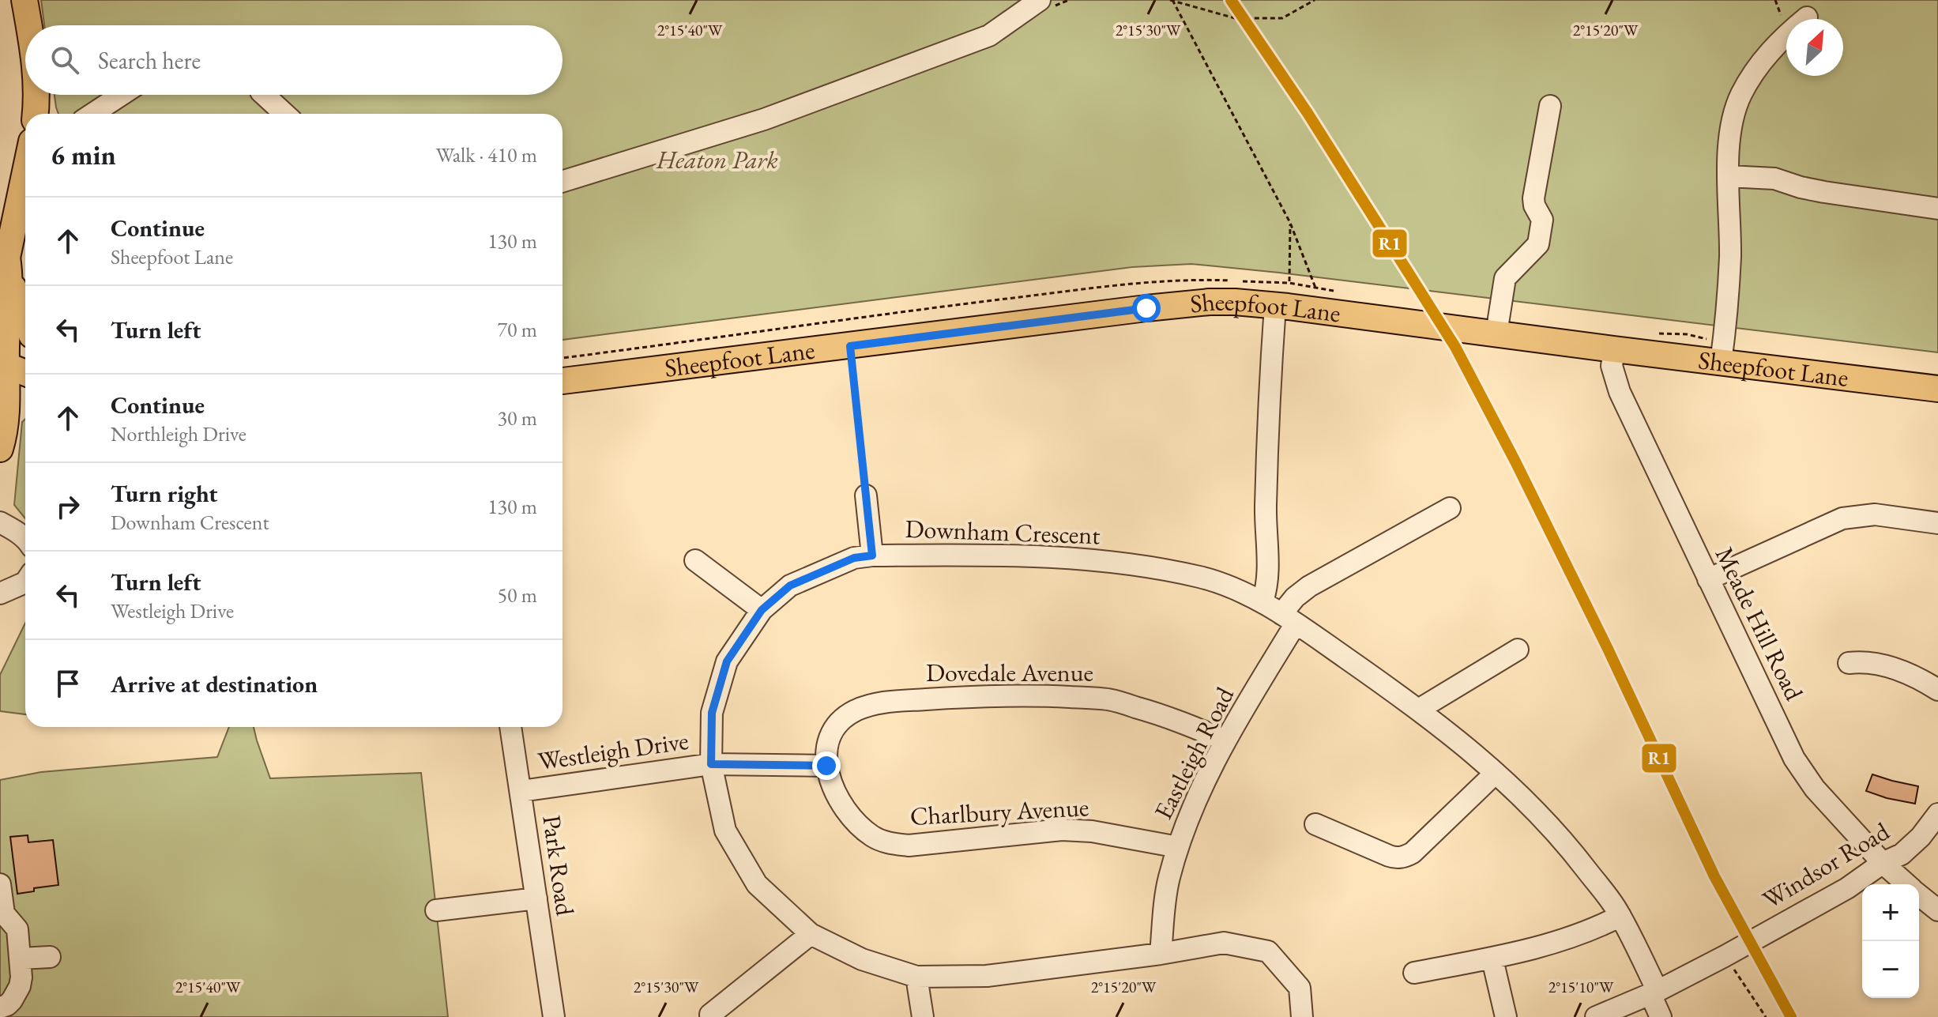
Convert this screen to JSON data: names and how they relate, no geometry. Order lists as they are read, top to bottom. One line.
{"streets":{"main road":["Sheepfoot Lane"],"street":["Downham Crescent","Meade Hill Road","Dovedale Avenue","Westleigh Drive","Eastleigh Road","Charlbury Avenue","Park Road","Windsor Road"]},"crossings":[["Sheepfoot Lane","Meade Hill Road"],["Downham Crescent","Westleigh Drive"],["Downham Crescent","Eastleigh Road"],["Downham Crescent","Windsor Road"],["Meade Hill Road","Windsor Road"],["Dovedale Avenue","Westleigh Drive"],["Dovedale Avenue","Eastleigh Road"],["Dovedale Avenue","Charlbury Avenue"],["Westleigh Drive","Charlbury Avenue"],["Westleigh Drive","Park Road"],["Eastleigh Road","Charlbury Avenue"]],"parks":["Heaton Park"],"lines":["transit line R1"],"north":"top right","page":{"search":"Search here","heading":["6 min","Walk · 410 m"],"list":[["Continue","Sheepfoot Lane","130 m"],["Turn left","70 m"],["Continue","Northleigh Drive","30 m"],["Turn right","Downham Crescent","130 m"],["Turn left","Westleigh Drive","50 m"],"Arrive at destination"],"map_buttons":["+","−"]},"coordinates":["2°15'40\"W","2°15'30\"W","2°15'20\"W","2°15'10\"W"]}
